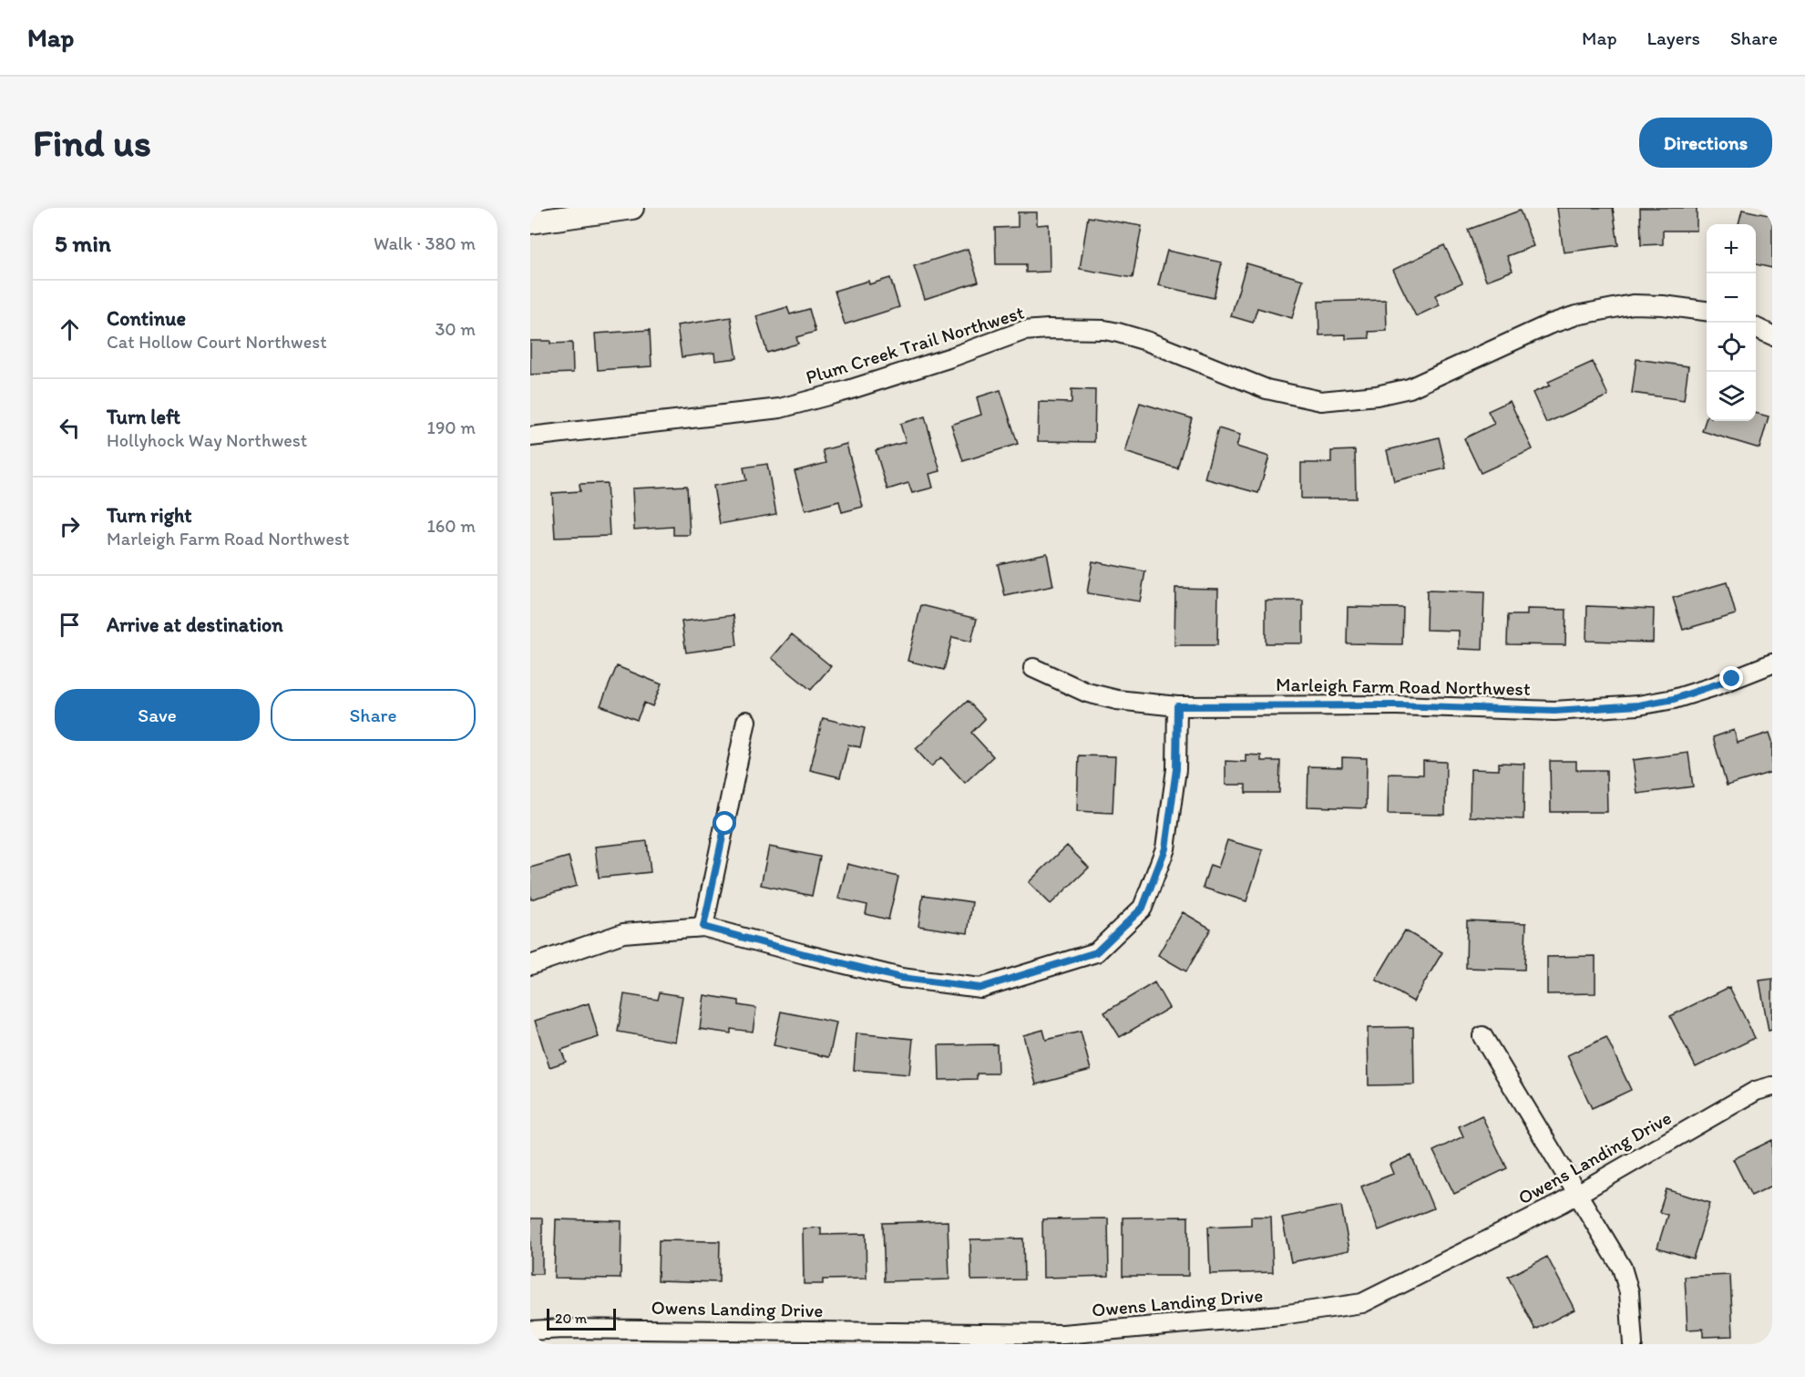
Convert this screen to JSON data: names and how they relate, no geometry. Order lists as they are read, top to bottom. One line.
{"streets":{"street":["Plum Creek Trail Northwest","Marleigh Farm Road Northwest","Owens Landing Drive"]},"scale_bar":"20 m","page":{"header":"Map","nav":["Map","Layers","Share"],"buttons":["Directions",["Save","Share"]],"title":"Find us","heading":["5 min","Walk · 380 m"],"map_buttons":["+","−"],"list":[["Continue","Cat Hollow Court Northwest","30 m"],["Turn left","Hollyhock Way Northwest","190 m"],["Turn right","Marleigh Farm Road Northwest","160 m"],"Arrive at destination"],"scale":"20 m"}}
